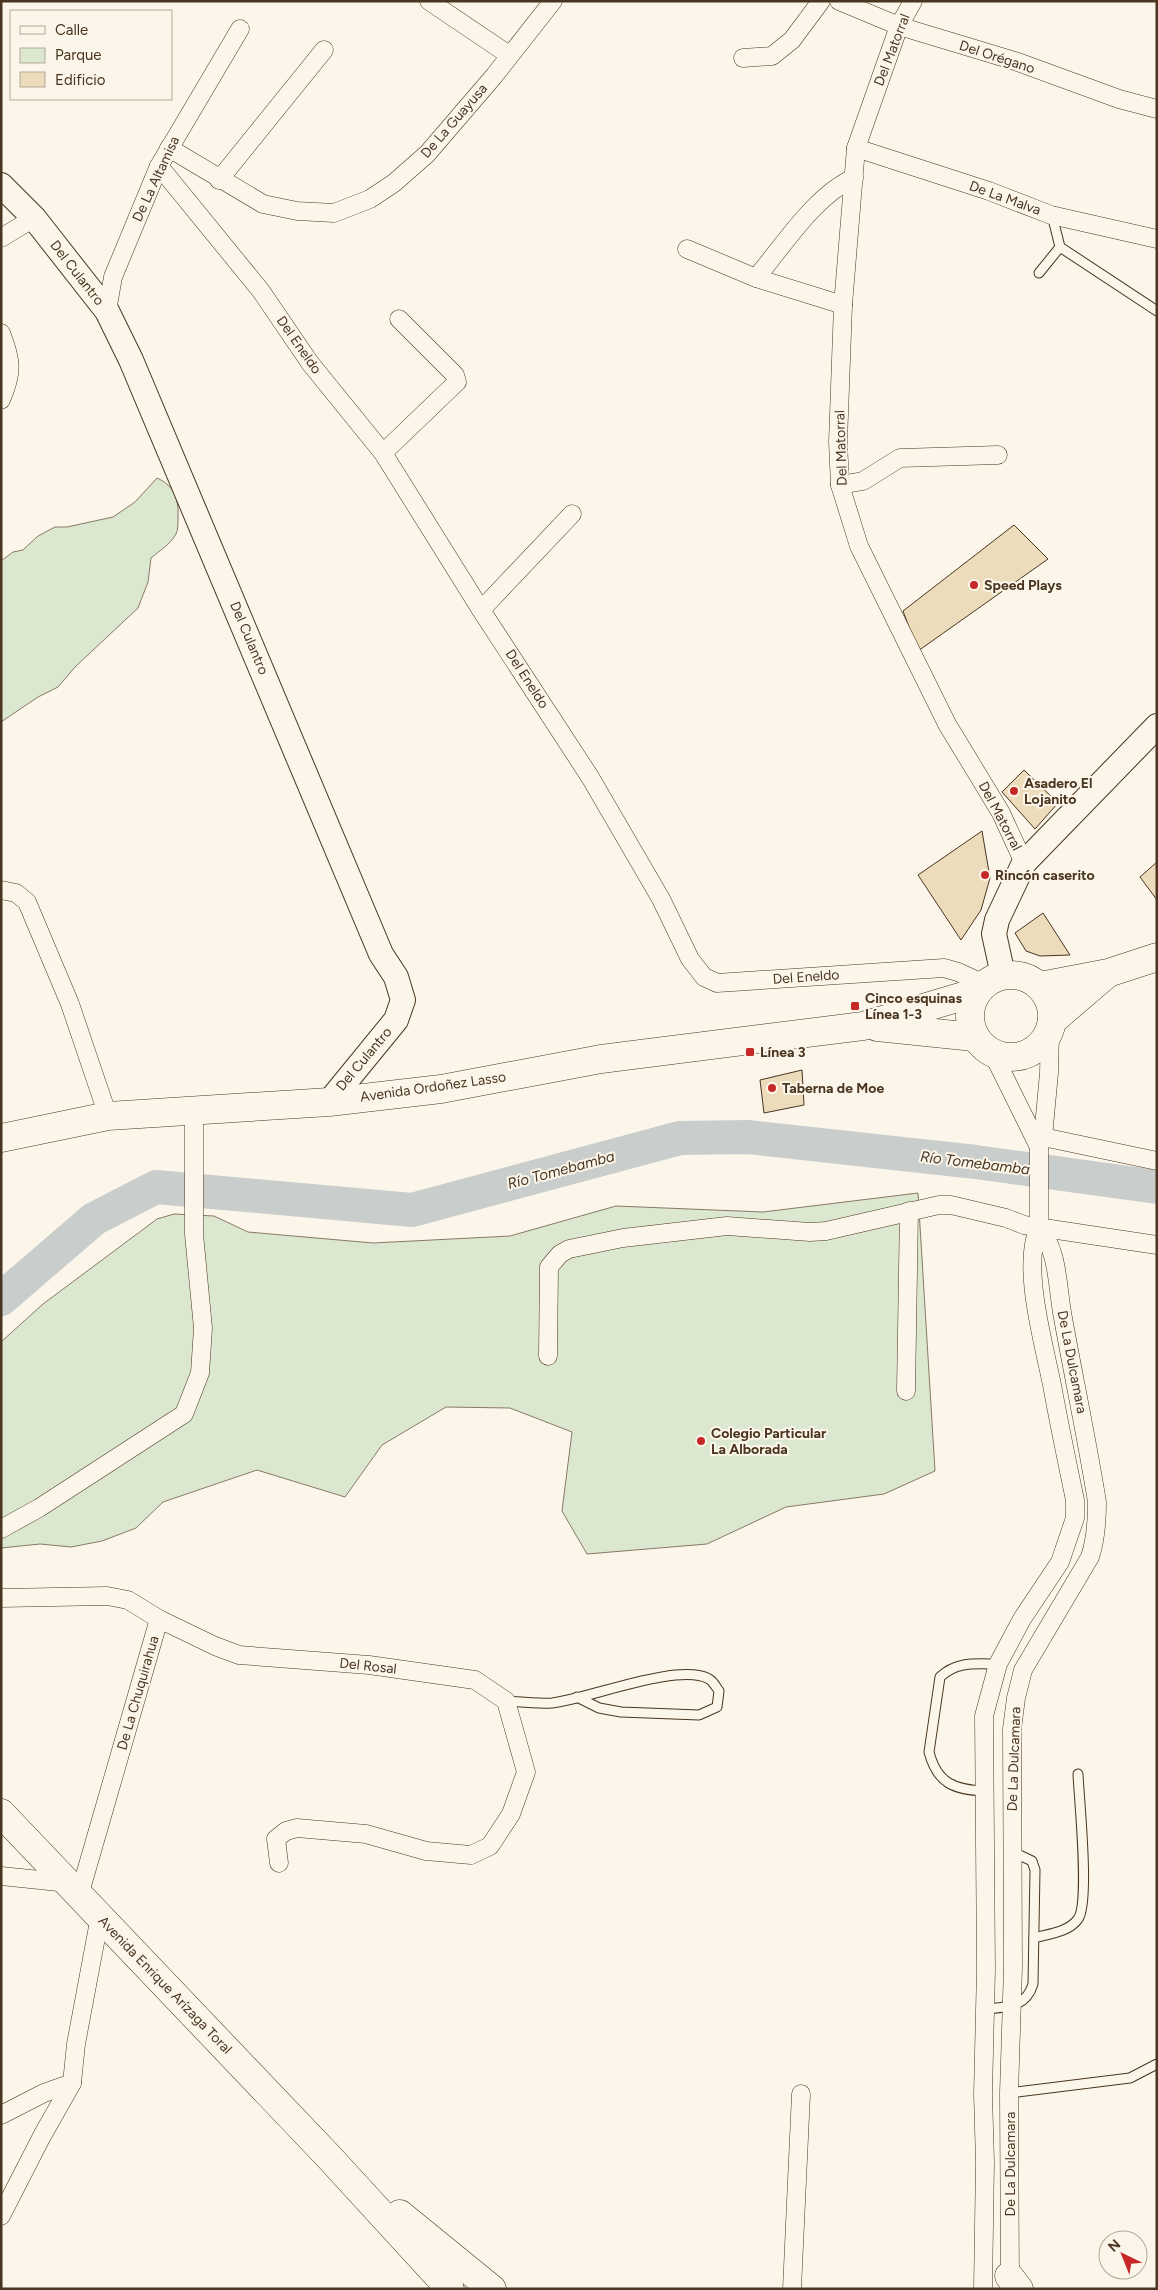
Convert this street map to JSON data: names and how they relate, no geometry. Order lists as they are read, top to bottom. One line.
{"streets":{"main road":["Avenida Ordoñez Lasso","Avenida Enrique Arízaga Toral"],"street":["Del Matorral","Del Orégano","De La Guayusa","De La Altamisa","De La Malva","Del Culantro","Del Eneldo","De La Dulcamara","Del Rosal","De La Chuquirahua"]},"crossings":[["Del Matorral","Del Orégano"],["Del Matorral","De La Malva"],["De La Guayusa","De La Altamisa"],["De La Altamisa","Del Culantro"],["De La Altamisa","Del Eneldo"],["Del Culantro","Avenida Ordoñez Lasso"],["Del Eneldo","Avenida Ordoñez Lasso"],["Del Eneldo","De La Dulcamara"],["Avenida Ordoñez Lasso","De La Dulcamara"],["Del Rosal","De La Chuquirahua"],["De La Chuquirahua","Avenida Enrique Arízaga Toral"]],"water":["Río Tomebamba"],"places":{"other":["Speed Plays","Asadero El Lojanito","Rincón caserito","Taberna de Moe","Colegio Particular La Alborada"],"transit":["Cinco esquinas Línea 1-3","Línea 3"]},"legend":["Calle","Parque","Edificio"],"north":"top left"}
